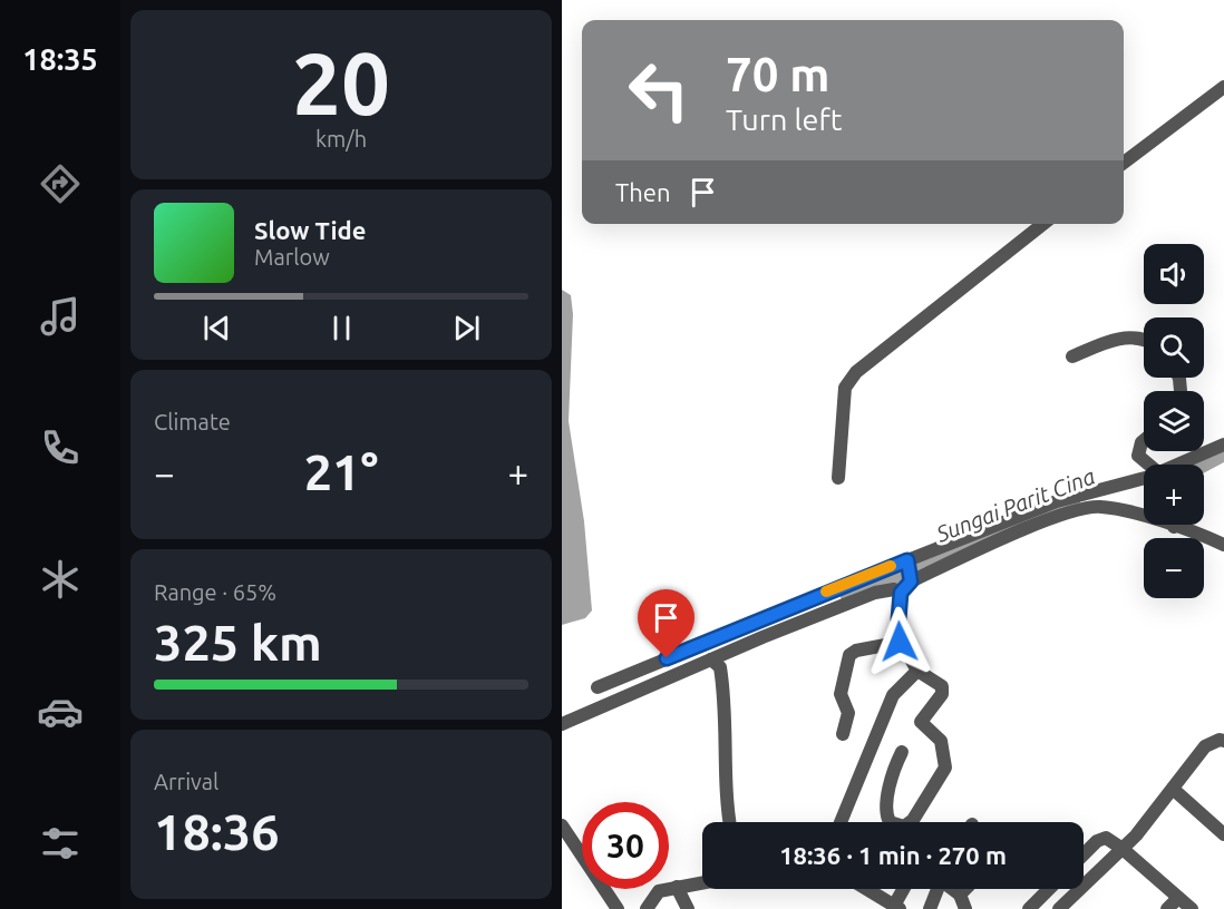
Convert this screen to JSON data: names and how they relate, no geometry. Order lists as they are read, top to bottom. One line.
{"water":["Sungai Parit Cina"],"page":{"tabs":"18:35","tile":[["20","km/h"],"Climate",["Range · 65%","325 km"],["Arrival","18:36"]],"turn":["70 m","Turn left"],"then":"Then","song":["Slow Tide","Marlow"],"map_buttons":["+","−"],"heat":["−","21°","+"],"limit":"30","trip":"18:36 · 1 min · 270 m"}}
